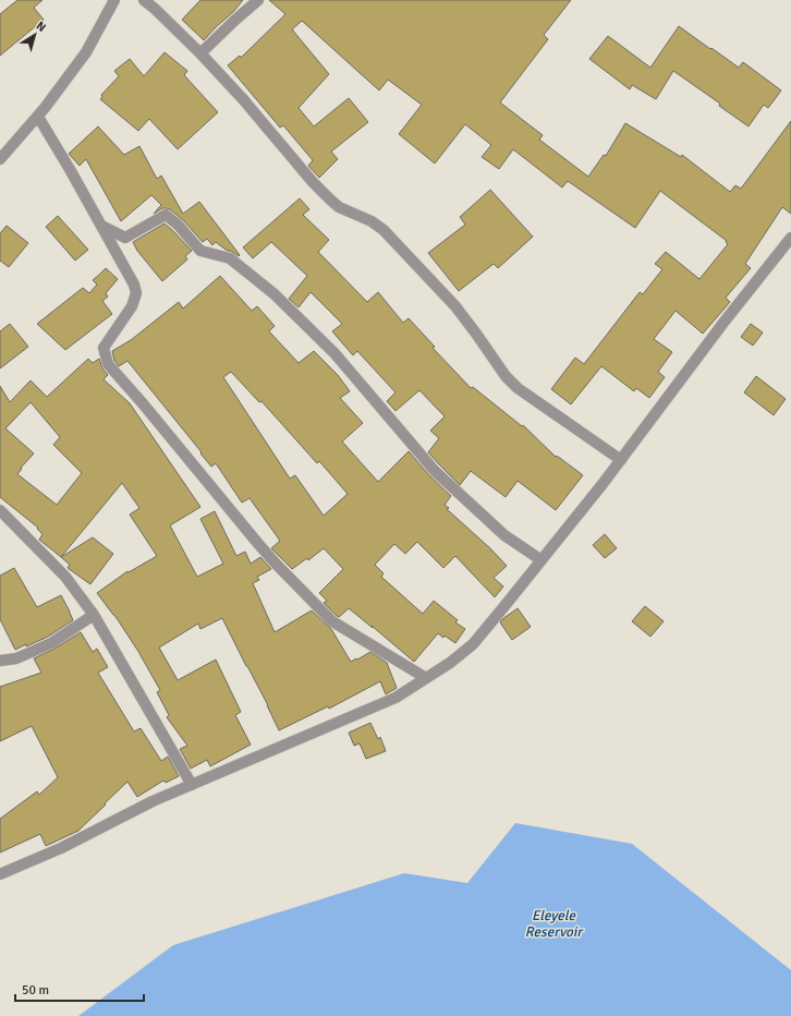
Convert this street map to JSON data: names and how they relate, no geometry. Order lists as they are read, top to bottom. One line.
{"water":["Eleyele Reservoir"],"scale_bar":"50 m","north":"top right"}
